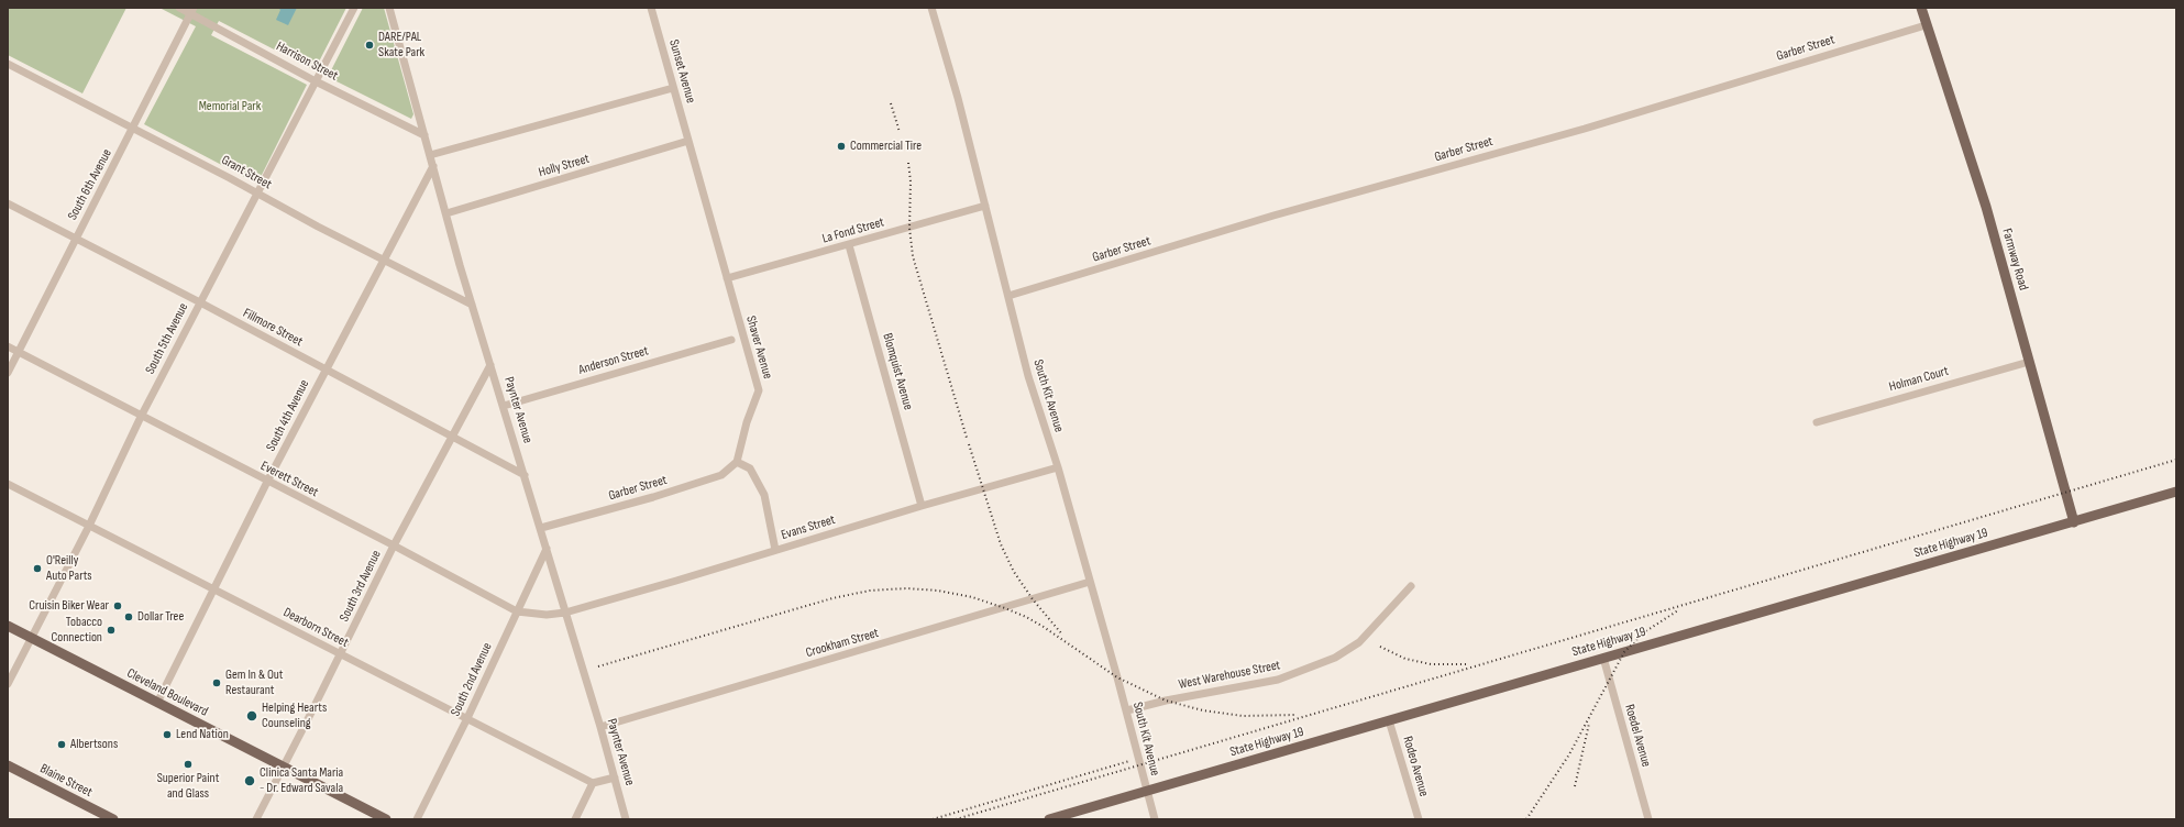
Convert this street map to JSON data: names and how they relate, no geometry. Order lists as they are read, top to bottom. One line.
{"streets":{"main road":["Farmway Road","State Highway 19","Cleveland Boulevard","Blaine Street"],"street":["Garber Street","Harrison Street","Sunset Avenue","Holly Street","Grant Street","South 6th Avenue","La Fond Street","Fillmore Street","South 5th Avenue","Shaver Avenue","Anderson Street","Blomquist Avenue","Holman Court","South Kit Avenue","Paynter Avenue","South 4th Avenue","Everett Street","Evans Street","South 3rd Avenue","Dearborn Street","Crookham Street","West Warehouse Street","South 2nd Avenue","Roedel Avenue","Rodeo Avenue"]},"crossings":[["Garber Street","Farmway Road"],["Garber Street","Shaver Avenue"],["Garber Street","South Kit Avenue"],["Garber Street","Paynter Avenue"],["Harrison Street","South 6th Avenue"],["Harrison Street","South 5th Avenue"],["Harrison Street","Paynter Avenue"],["Sunset Avenue","Holly Street"],["Sunset Avenue","Shaver Avenue"],["Holly Street","Shaver Avenue"],["Holly Street","Paynter Avenue"],["Grant Street","South 6th Avenue"],["Grant Street","South 5th Avenue"],["Grant Street","Paynter Avenue"],["Grant Street","South 4th Avenue"],["South 6th Avenue","Fillmore Street"],["South 6th Avenue","Everett Street"],["La Fond Street","Shaver Avenue"],["La Fond Street","Blomquist Avenue"],["La Fond Street","South Kit Avenue"],["Farmway Road","Holman Court"],["Farmway Road","State Highway 19"],["Fillmore Street","South 5th Avenue"],["Fillmore Street","Paynter Avenue"],["Fillmore Street","South 4th Avenue"],["Fillmore Street","South 3rd Avenue"],["South 5th Avenue","Everett Street"],["South 5th Avenue","Dearborn Street"],["South 5th Avenue","Cleveland Boulevard"],["Anderson Street","Paynter Avenue"],["Blomquist Avenue","Evans Street"],["South Kit Avenue","Evans Street"],["South Kit Avenue","State Highway 19"],["South Kit Avenue","Crookham Street"],["South Kit Avenue","West Warehouse Street"],["Paynter Avenue","South 4th Avenue"],["Paynter Avenue","Everett Street"],["Paynter Avenue","Evans Street"],["Paynter Avenue","South 3rd Avenue"],["Paynter Avenue","Crookham Street"],["Paynter Avenue","South 2nd Avenue"],["South 4th Avenue","Everett Street"],["South 4th Avenue","Dearborn Street"],["South 4th Avenue","Cleveland Boulevard"],["Everett Street","Evans Street"],["Everett Street","South 3rd Avenue"],["Everett Street","South 2nd Avenue"],["State Highway 19","Roedel Avenue"],["State Highway 19","Rodeo Avenue"],["South 3rd Avenue","Dearborn Street"],["South 3rd Avenue","Cleveland Boulevard"],["Dearborn Street","South 2nd Avenue"]],"parks":["Memorial Park"],"places":["DARE/PAL Skate Park","Commercial Tire","O'Reilly Auto Parts","Cruisin Biker Wear","Dollar Tree","Tobacco Connection","Gem In & Out Restaurant","Helping Hearts Counseling","Lend Nation","Albertsons","Superior Paint and Glass","Clinica Santa Maria - Dr. Edward Savala"]}
